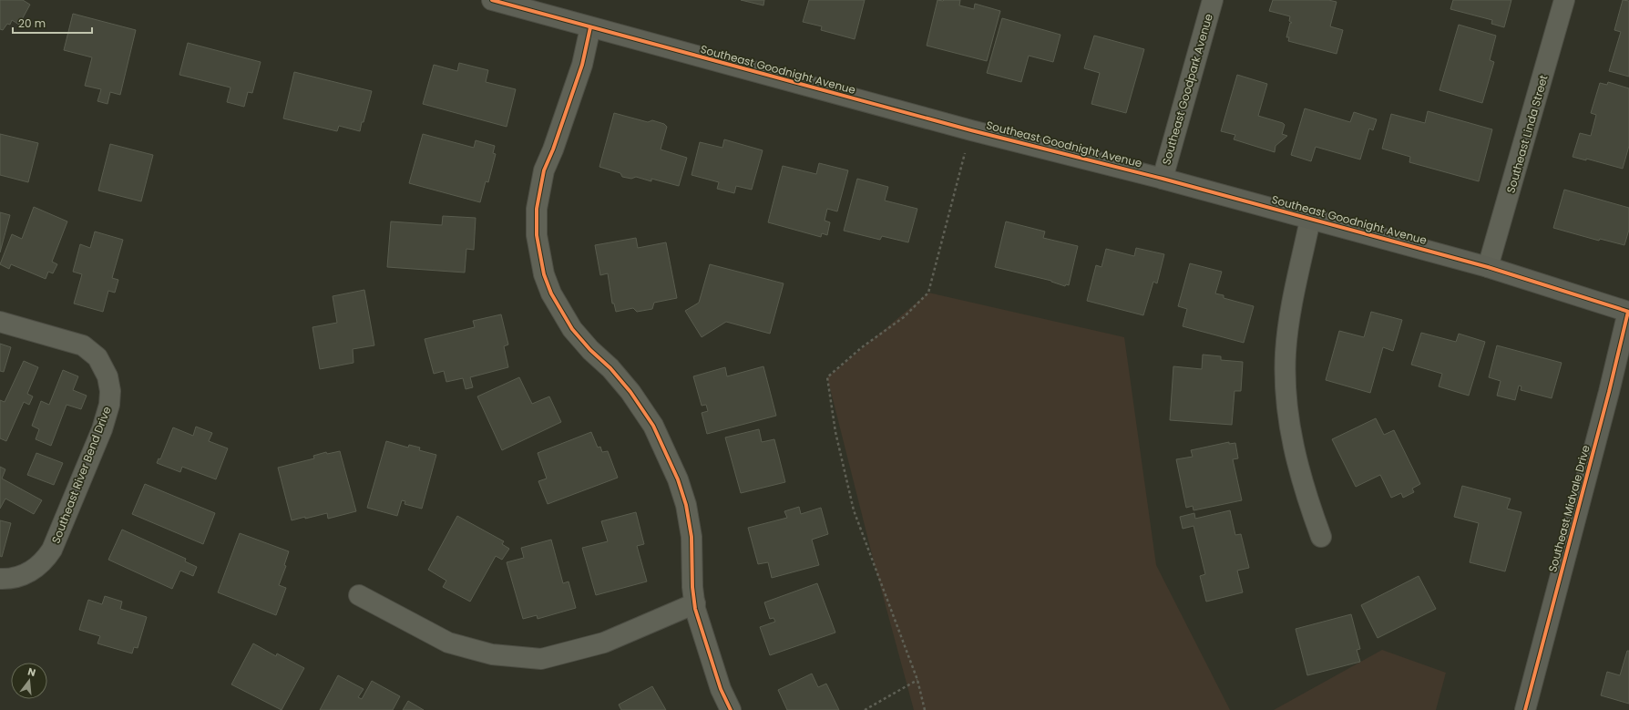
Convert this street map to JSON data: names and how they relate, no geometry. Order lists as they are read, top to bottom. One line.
{"streets":{"street":["Southeast Goodnight Avenue","Southeast Goodpark Avenue","Southeast Linda Street","Southeast River Bend Drive","Southeast Midvale Drive"]},"crossings":[["Southeast Goodnight Avenue","Southeast Goodpark Avenue"],["Southeast Goodnight Avenue","Southeast Linda Street"],["Southeast Goodnight Avenue","Southeast Midvale Drive"]],"scale_bar":"20 m","north":"top"}
